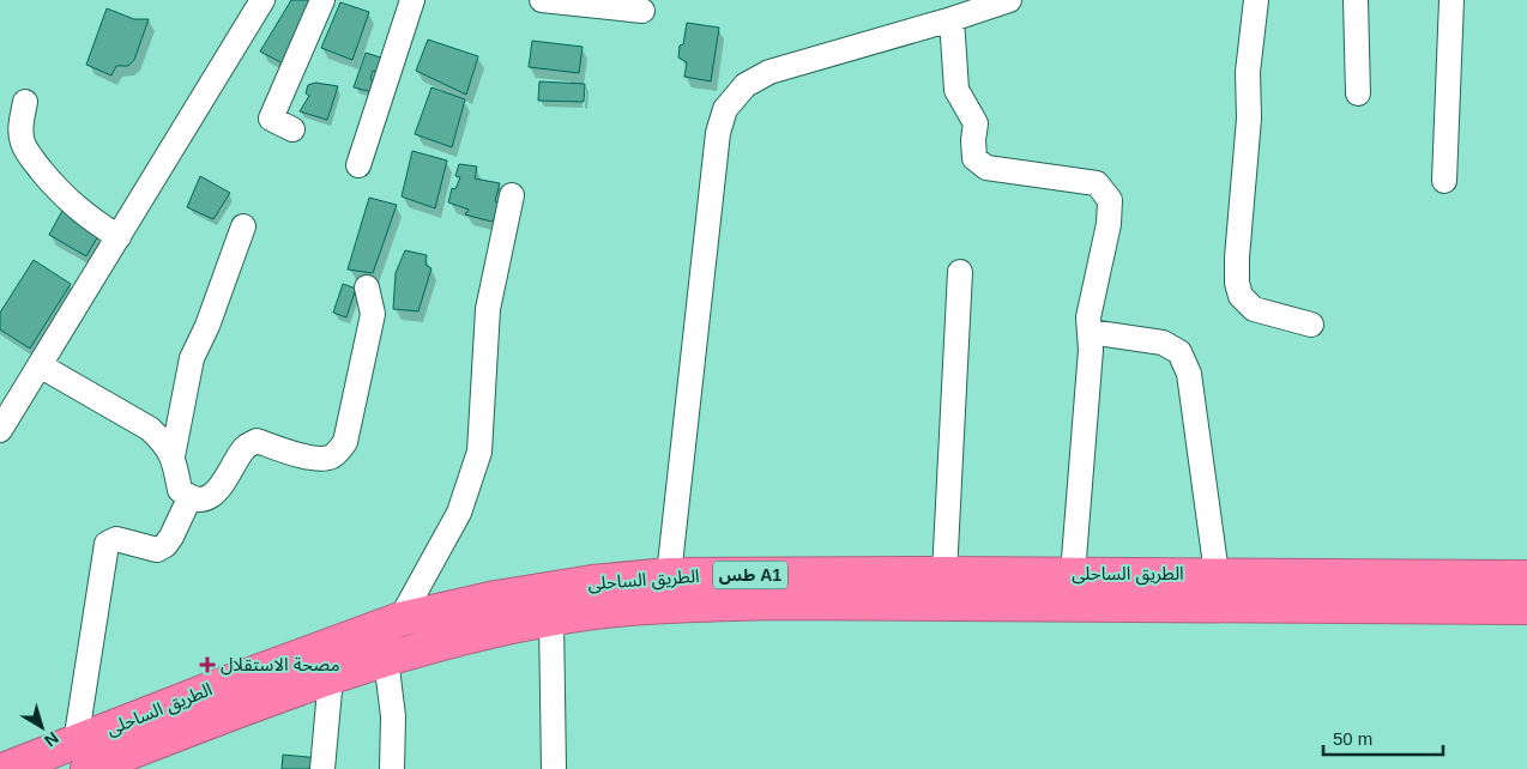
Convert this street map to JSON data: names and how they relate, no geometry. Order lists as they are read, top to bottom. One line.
{"streets":{"highway":["الطريق الساحلى","طس A1"]},"places":{"health":["مصحة الاستقلال"]},"scale_bar":"50 m","north":"bottom right"}
